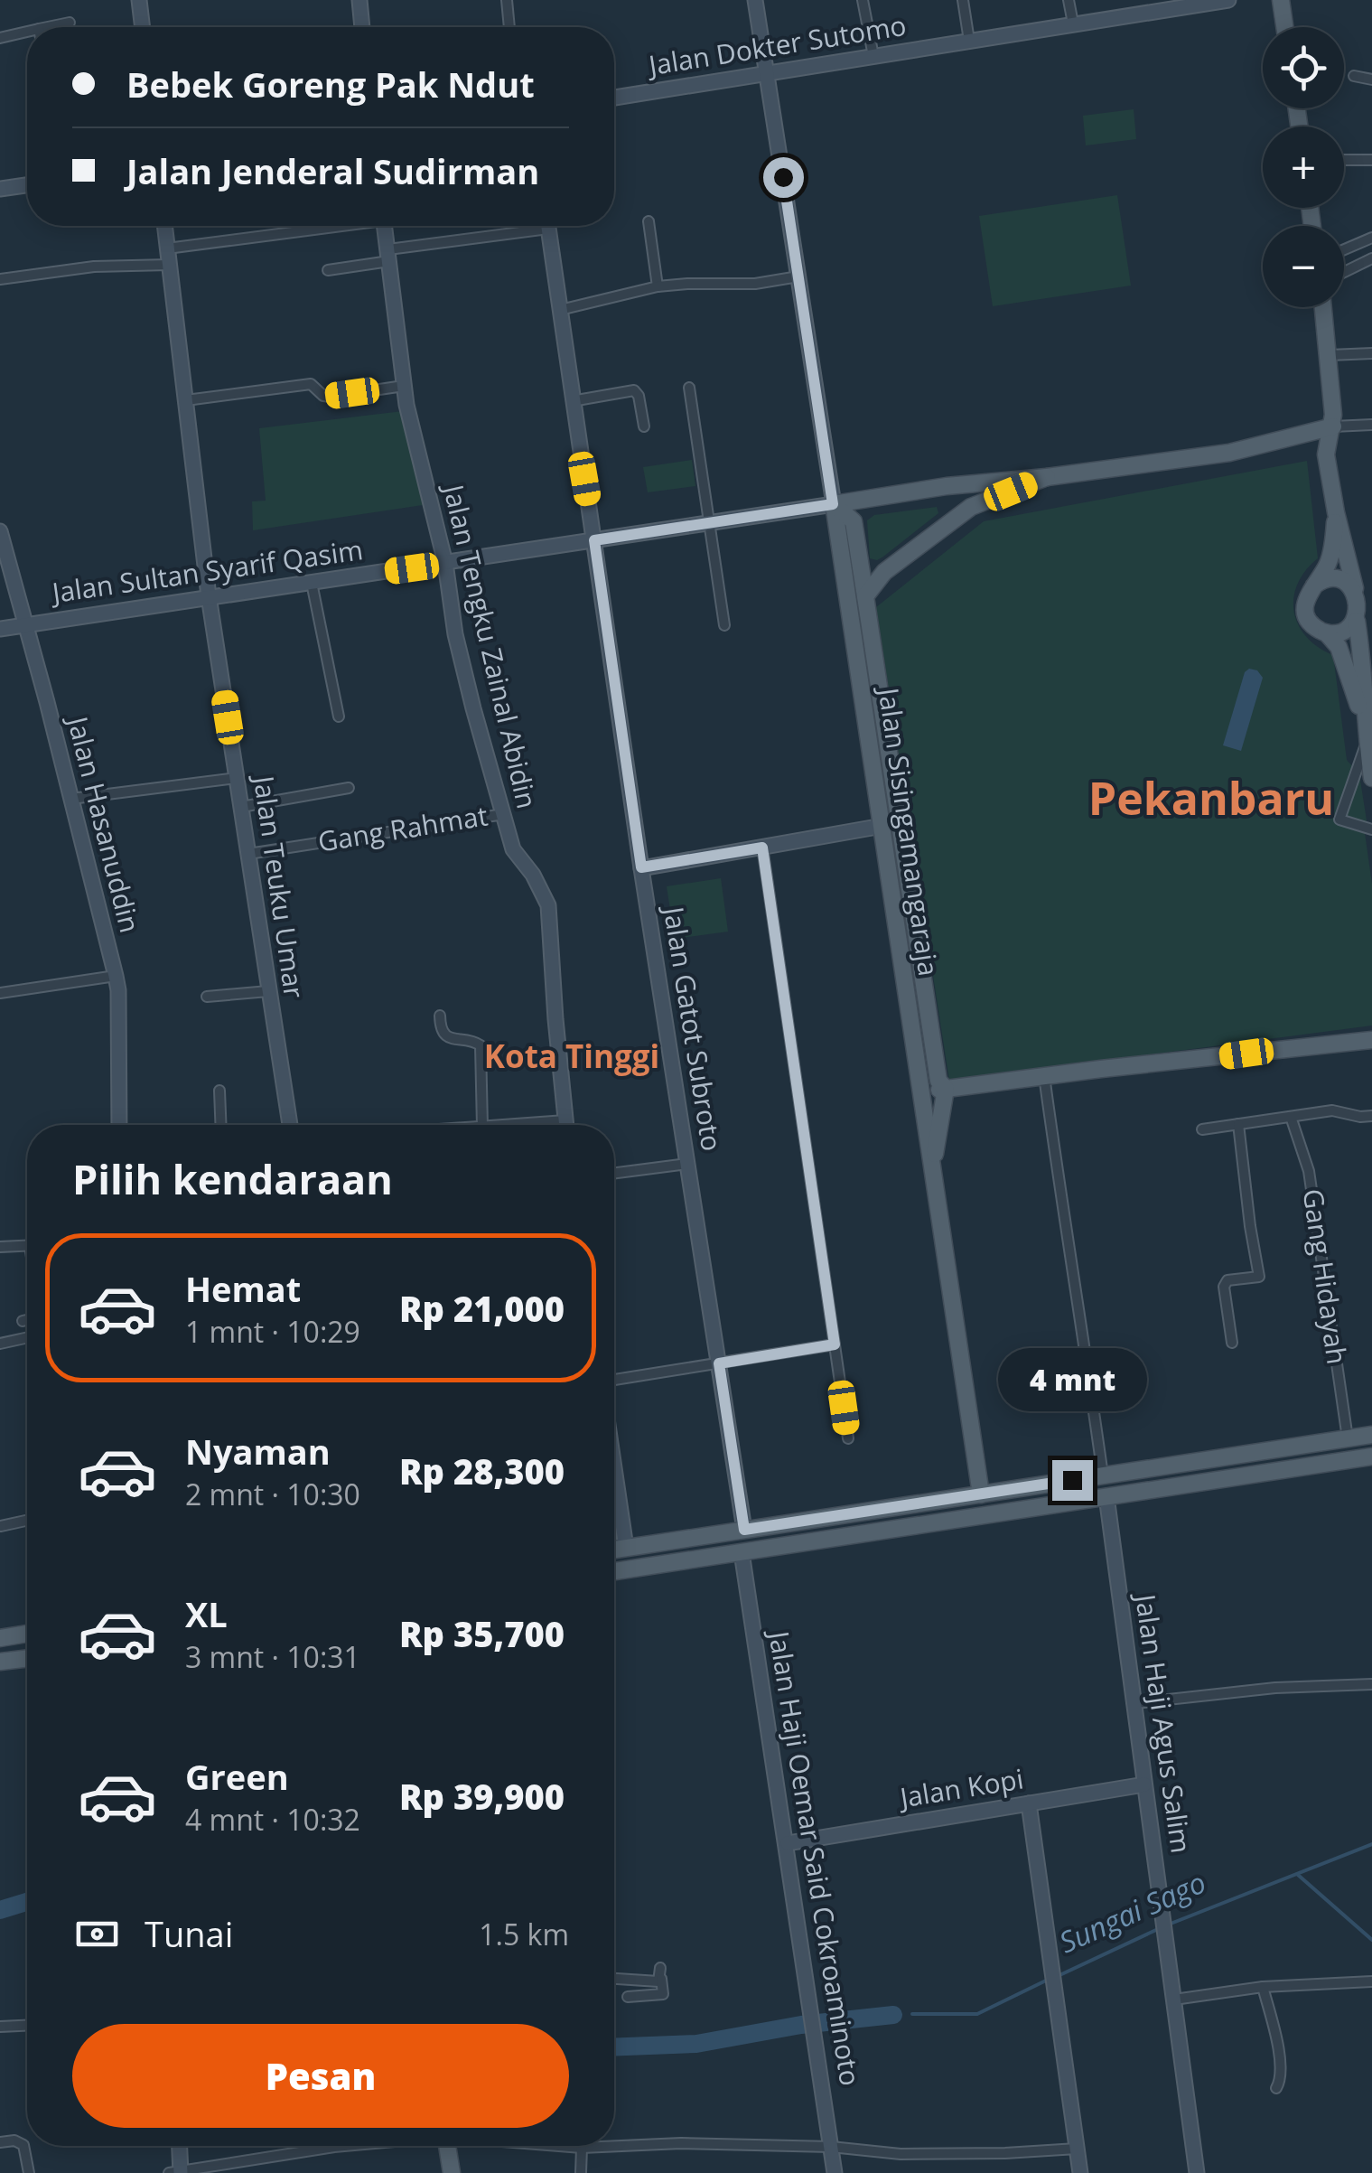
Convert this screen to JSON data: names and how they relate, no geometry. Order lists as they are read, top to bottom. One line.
{"streets":{"main road":["Jalan Sultan Syarif Qasim","Jalan Sisingamangaraja"],"street":["Jalan Dokter Sutomo","Jalan Tengku Zainal Abidin","Jalan Hasanuddin","Gang Rahmat","Jalan Teuku Umar","Jalan Gatot Subroto","Gang Hidayah","Jalan Haji Agus Salim","Jalan Kopi","Jalan Haji Oemar Said Cokroaminoto"]},"crossings":[["Jalan Dokter Sutomo","Jalan Sisingamangaraja"],["Jalan Sultan Syarif Qasim","Jalan Tengku Zainal Abidin"],["Jalan Sultan Syarif Qasim","Jalan Hasanuddin"],["Jalan Sultan Syarif Qasim","Jalan Sisingamangaraja"],["Jalan Sultan Syarif Qasim","Jalan Teuku Umar"],["Jalan Sultan Syarif Qasim","Jalan Gatot Subroto"],["Jalan Tengku Zainal Abidin","Gang Rahmat"],["Gang Rahmat","Jalan Teuku Umar"],["Jalan Haji Agus Salim","Jalan Kopi"],["Jalan Kopi","Jalan Haji Oemar Said Cokroaminoto"]],"districts":["Pekanbaru","Kota Tinggi"],"water":["Sungai Sago"],"page":{"map_buttons":["+","−"],"banner":["Bebek Goreng Pak Ndut","Jalan Jenderal Sudirman"],"heading":"Pilih kendaraan","list":[{"name":"Hemat","note":"1 mnt · 10:29","value":"Rp 21,000"},{"name":"Nyaman","note":"2 mnt · 10:30","value":"Rp 28,300"},{"name":"XL","note":"3 mnt · 10:31","value":"Rp 35,700"},{"name":"Green","note":"4 mnt · 10:32","value":"Rp 39,900"}],"bubble":"4 mnt","pay":["Tunai","1.5 km"],"buttons":"Pesan"}}
